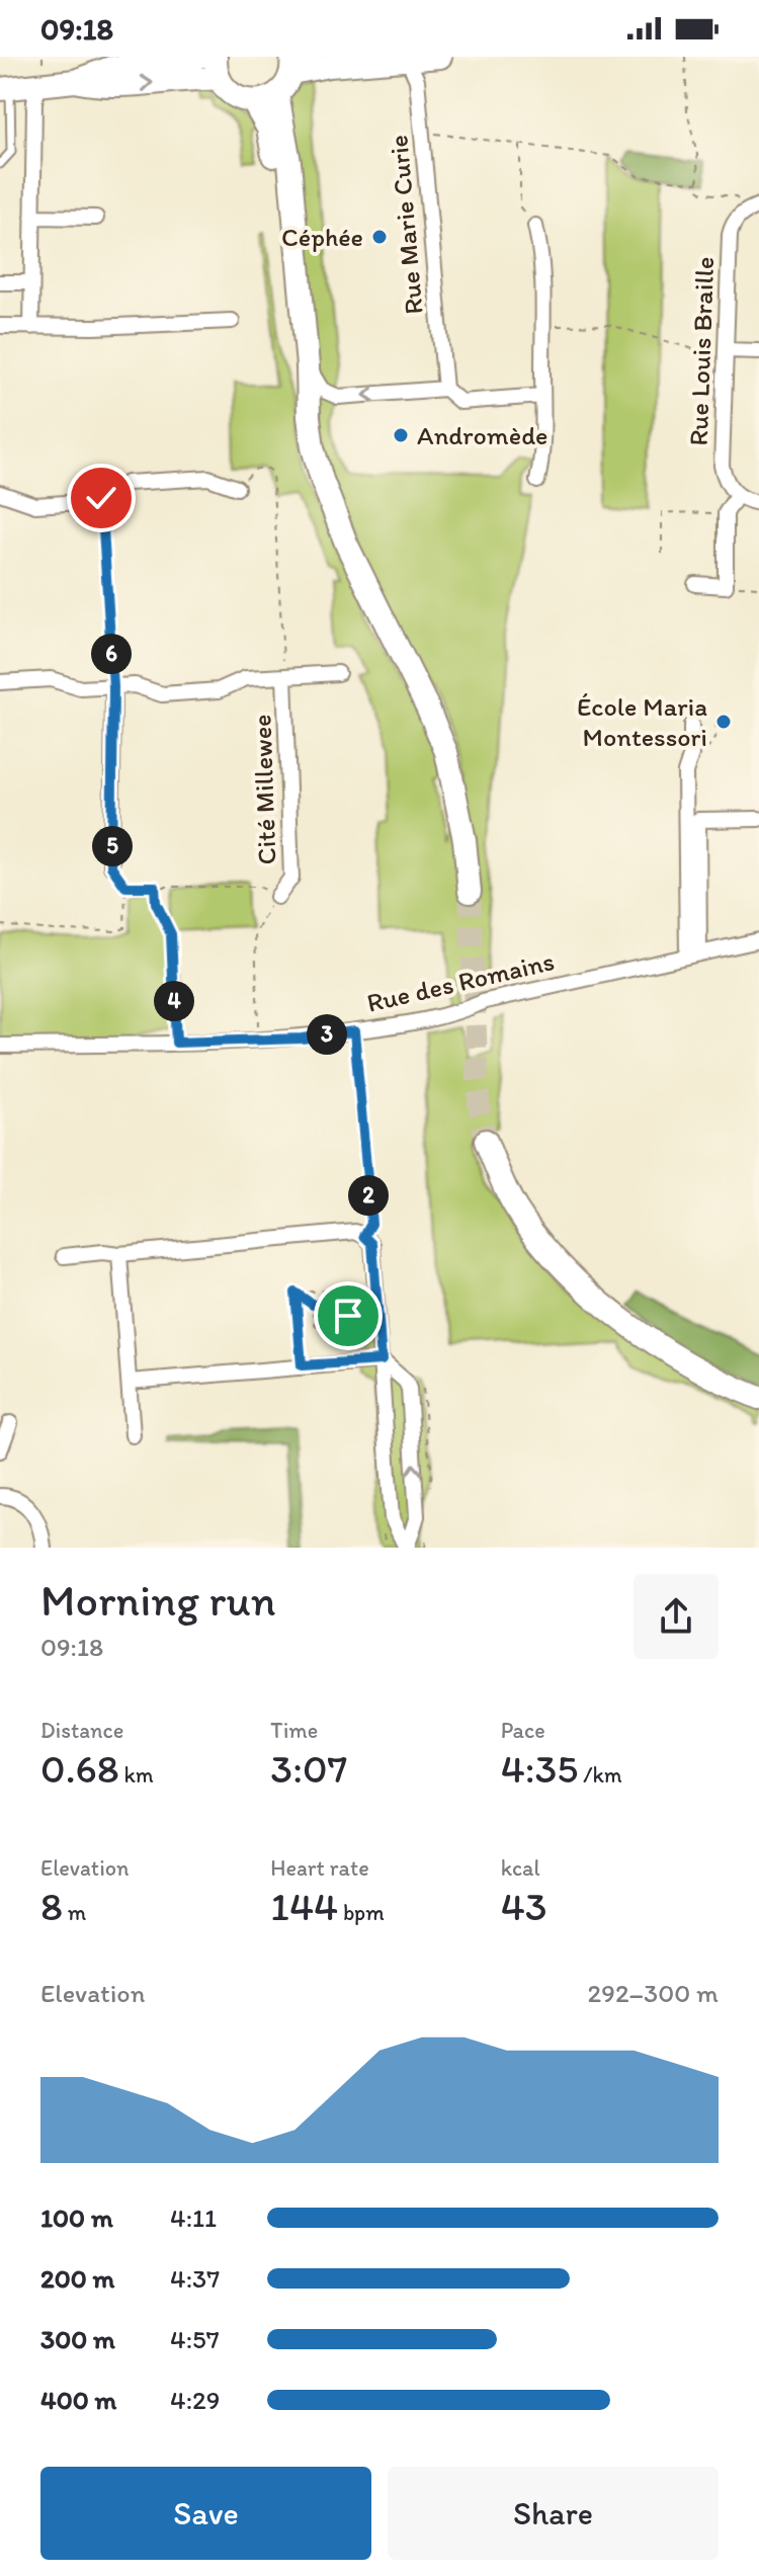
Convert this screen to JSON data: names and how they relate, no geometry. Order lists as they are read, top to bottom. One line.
{"streets":{"street":["Rue Marie Curie","Rue Louis Braille","Cité Millewee","Rue des Romains"]},"places":["Céphée","Andromède","École Maria Montessori"],"page":{"status":"09:18","pins":["6","5","4","3","2"],"heading":["Morning run","09:18"],"stats":[["Distance","0.68 km"],["Time","3:07"],["Pace","4:35 /km"],["Elevation","8 m"],["Heart rate","144 bpm"],["kcal","43"]],"chart":["Elevation","292–300 m"],"list":[{"name":"100 m","note":"4:11"},{"name":"200 m","note":"4:37"},{"name":"300 m","note":"4:57"},{"name":"400 m","note":"4:29"}],"buttons":["Save","Share"]}}
